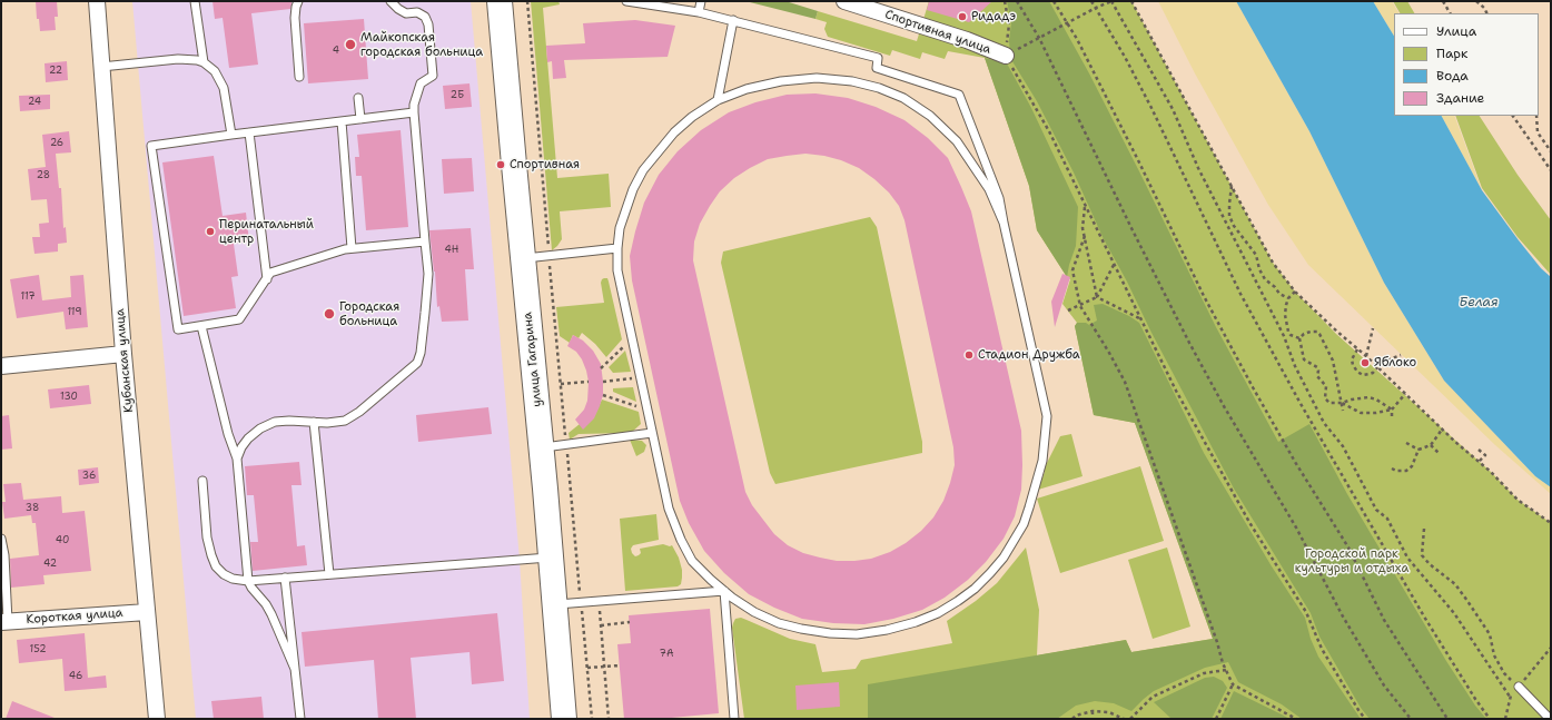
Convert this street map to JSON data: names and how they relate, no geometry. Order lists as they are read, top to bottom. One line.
{"streets":{"main road":["улица Гагарина"],"street":["Спортивная улица","Кубанская улица","Короткая улица"]},"crossings":[["Кубанская улица","Короткая улица"]],"water":["Белая"],"parks":["Городской парк культуры и отдыха"],"places":["Ридадэ","Майкопская городская больница","Спортивная","Перинатальный центр","Городская больница","Стадион Дружба","Яблоко"],"house_numbers":["4","22","2Б","24","26","28","4Н","117","119","130","36","38","40","42","152","7А","46"],"legend":["Улица","Парк","Вода","Здание"]}
